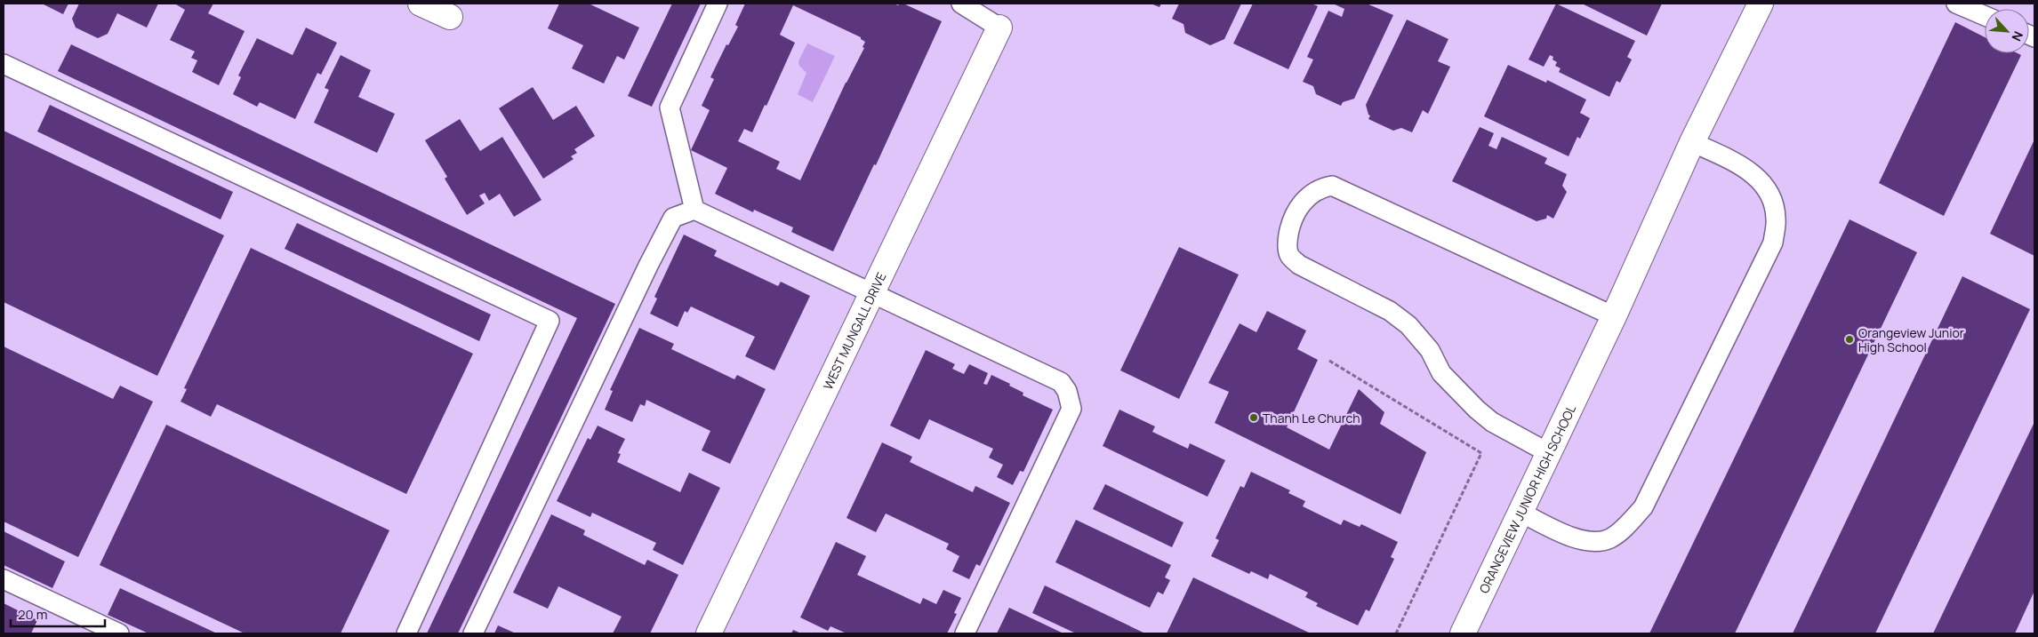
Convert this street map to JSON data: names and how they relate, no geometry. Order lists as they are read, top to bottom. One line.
{"streets":{"main road":["WEST MUNGALL DRIVE","ORANGEVIEW JUNIOR HIGH SCHOOL"]},"places":["Orangeview Junior High School","Thanh Le Church"],"scale_bar":"20 m","north":"bottom right"}
